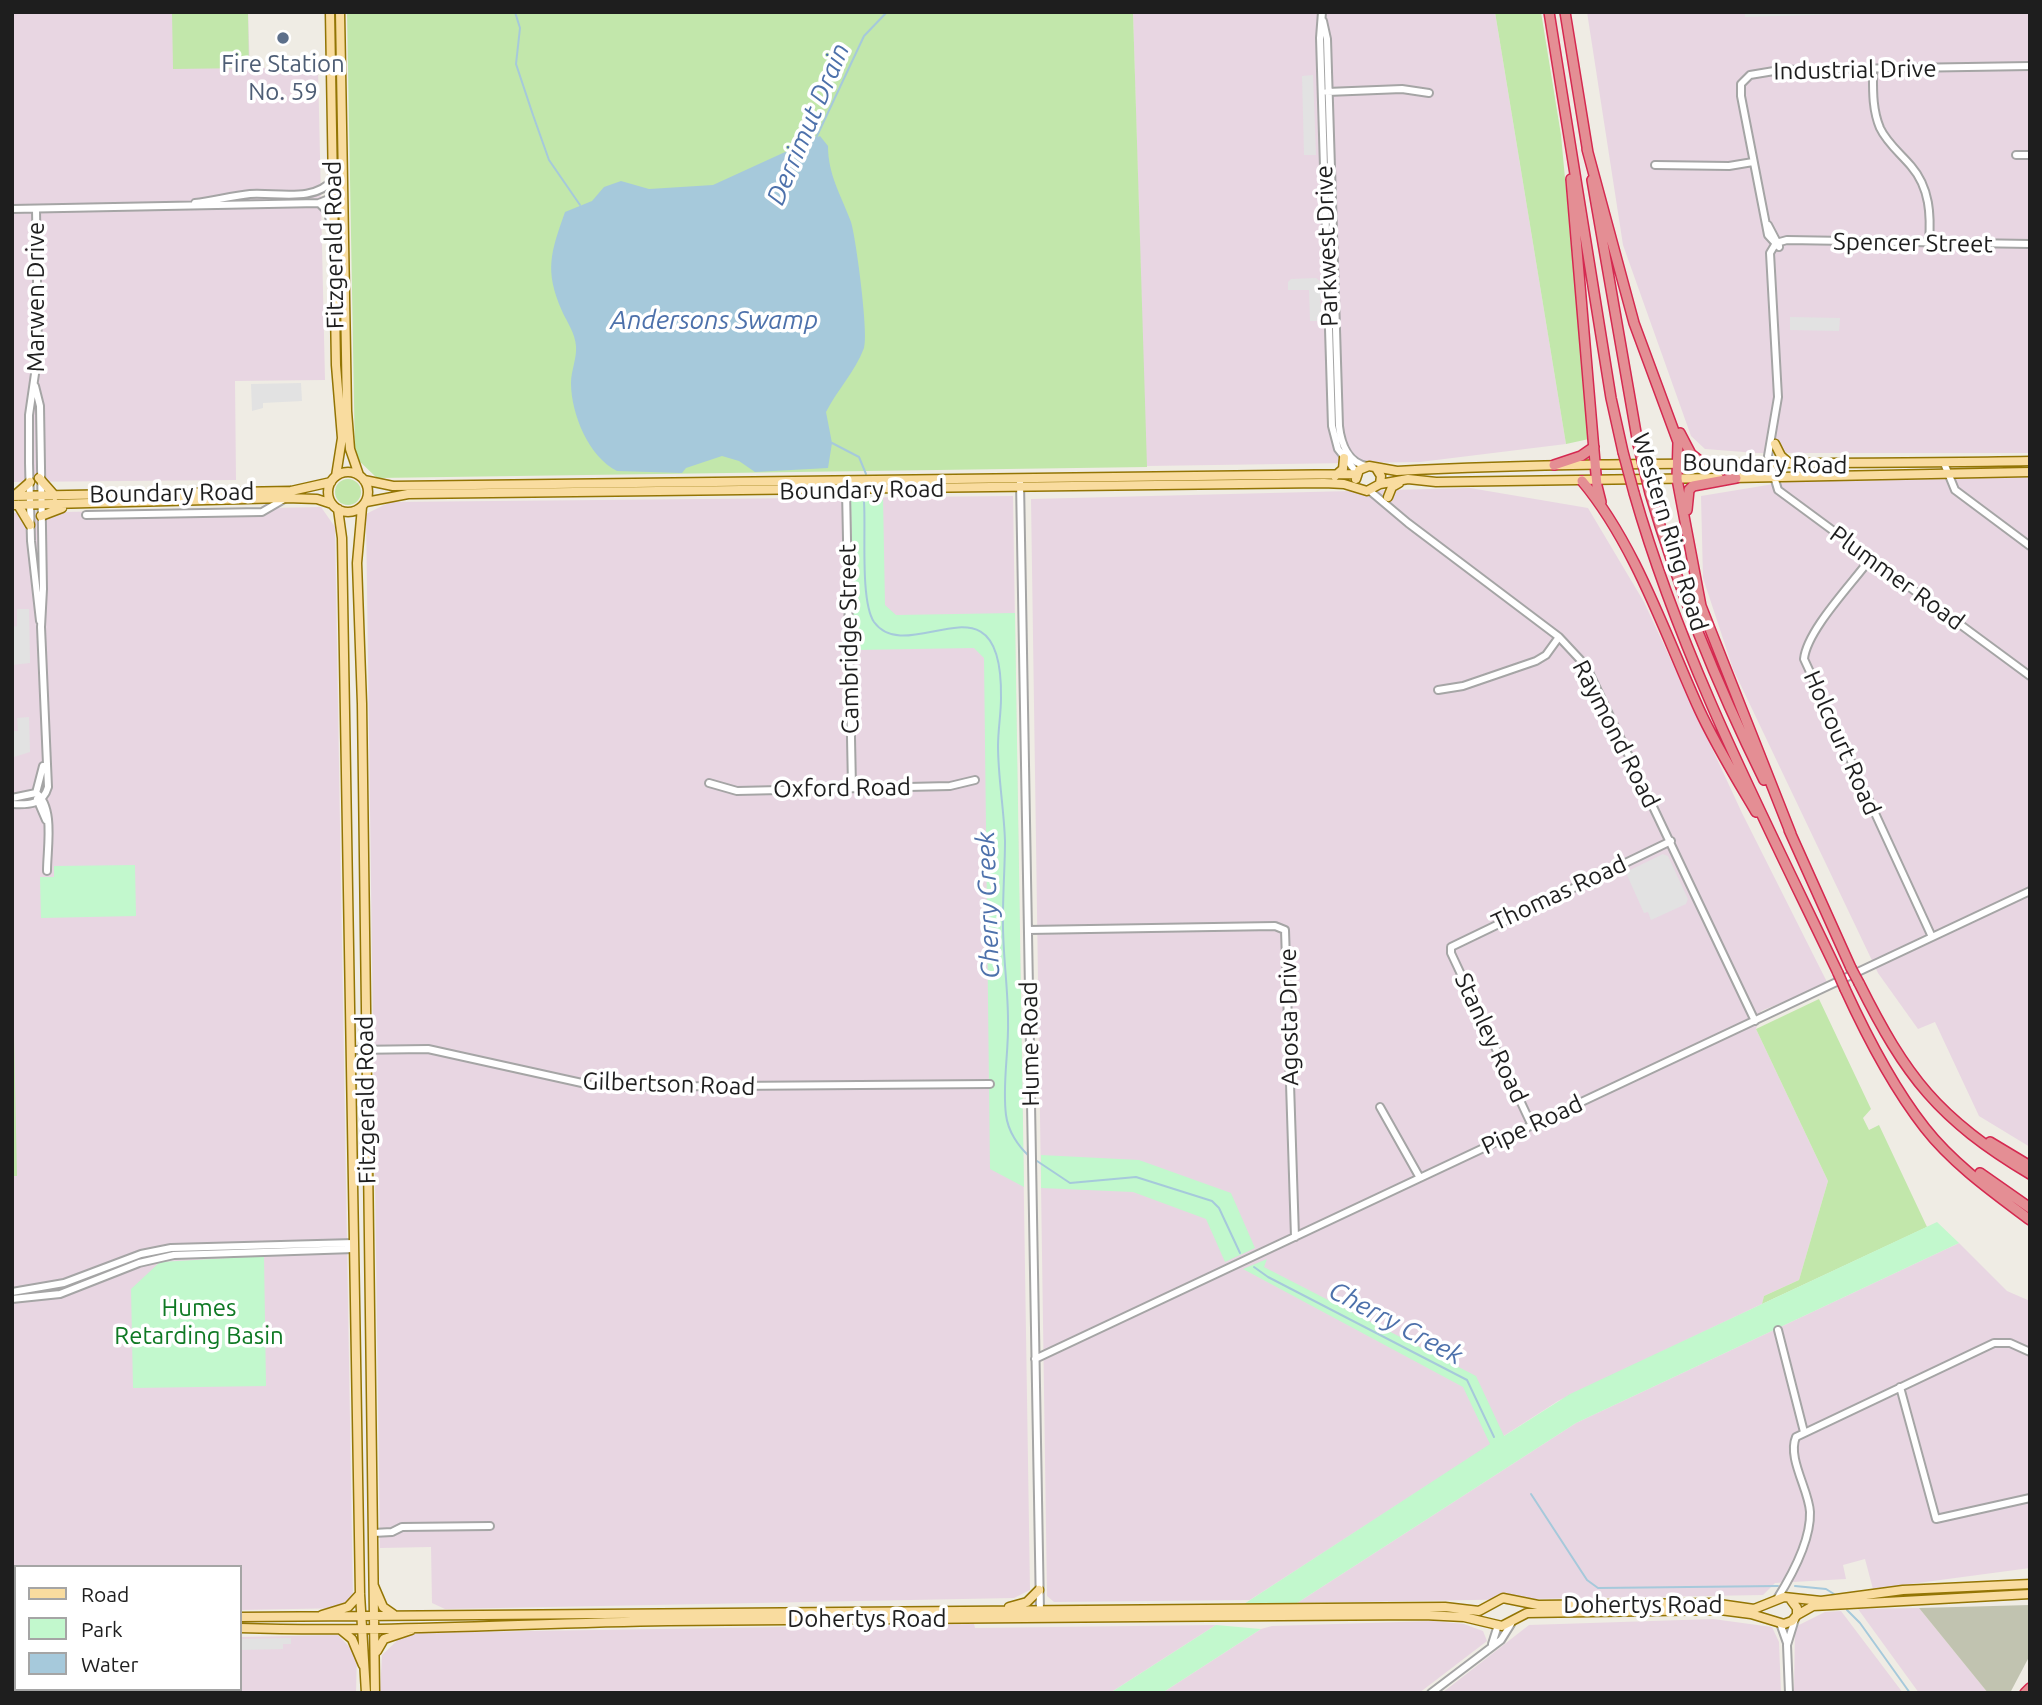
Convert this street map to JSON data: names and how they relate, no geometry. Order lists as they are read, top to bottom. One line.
{"streets":{"highway":["Western Ring Road"],"main road":["Fitzgerald Road","Boundary Road","Dohertys Road"],"street":["Industrial Drive","Spencer Street","Parkwest Drive","Marwen Drive","Plummer Road","Cambridge Street","Raymond Road","Holcourt Road","Oxford Road","Thomas Road","Agosta Drive","Stanley Road","Hume Road","Gilbertson Road","Pipe Road"]},"crossings":[["Industrial Drive","Spencer Street"],["Fitzgerald Road","Boundary Road"],["Fitzgerald Road","Gilbertson Road"],["Fitzgerald Road","Dohertys Road"],["Parkwest Drive","Boundary Road"],["Parkwest Drive","Raymond Road"],["Marwen Drive","Boundary Road"],["Boundary Road","Plummer Road"],["Boundary Road","Cambridge Street"],["Boundary Road","Raymond Road"],["Boundary Road","Hume Road"],["Plummer Road","Holcourt Road"],["Cambridge Street","Oxford Road"],["Raymond Road","Thomas Road"],["Raymond Road","Pipe Road"],["Holcourt Road","Pipe Road"],["Thomas Road","Stanley Road"],["Agosta Drive","Hume Road"],["Agosta Drive","Pipe Road"],["Stanley Road","Pipe Road"],["Hume Road","Pipe Road"],["Hume Road","Dohertys Road"]],"water":["Derrimut Drain","Andersons Swamp","Cherry Creek"],"parks":["Humes Retarding Basin"],"places":["Fire Station No. 59"],"legend":["Road","Park","Water"]}
